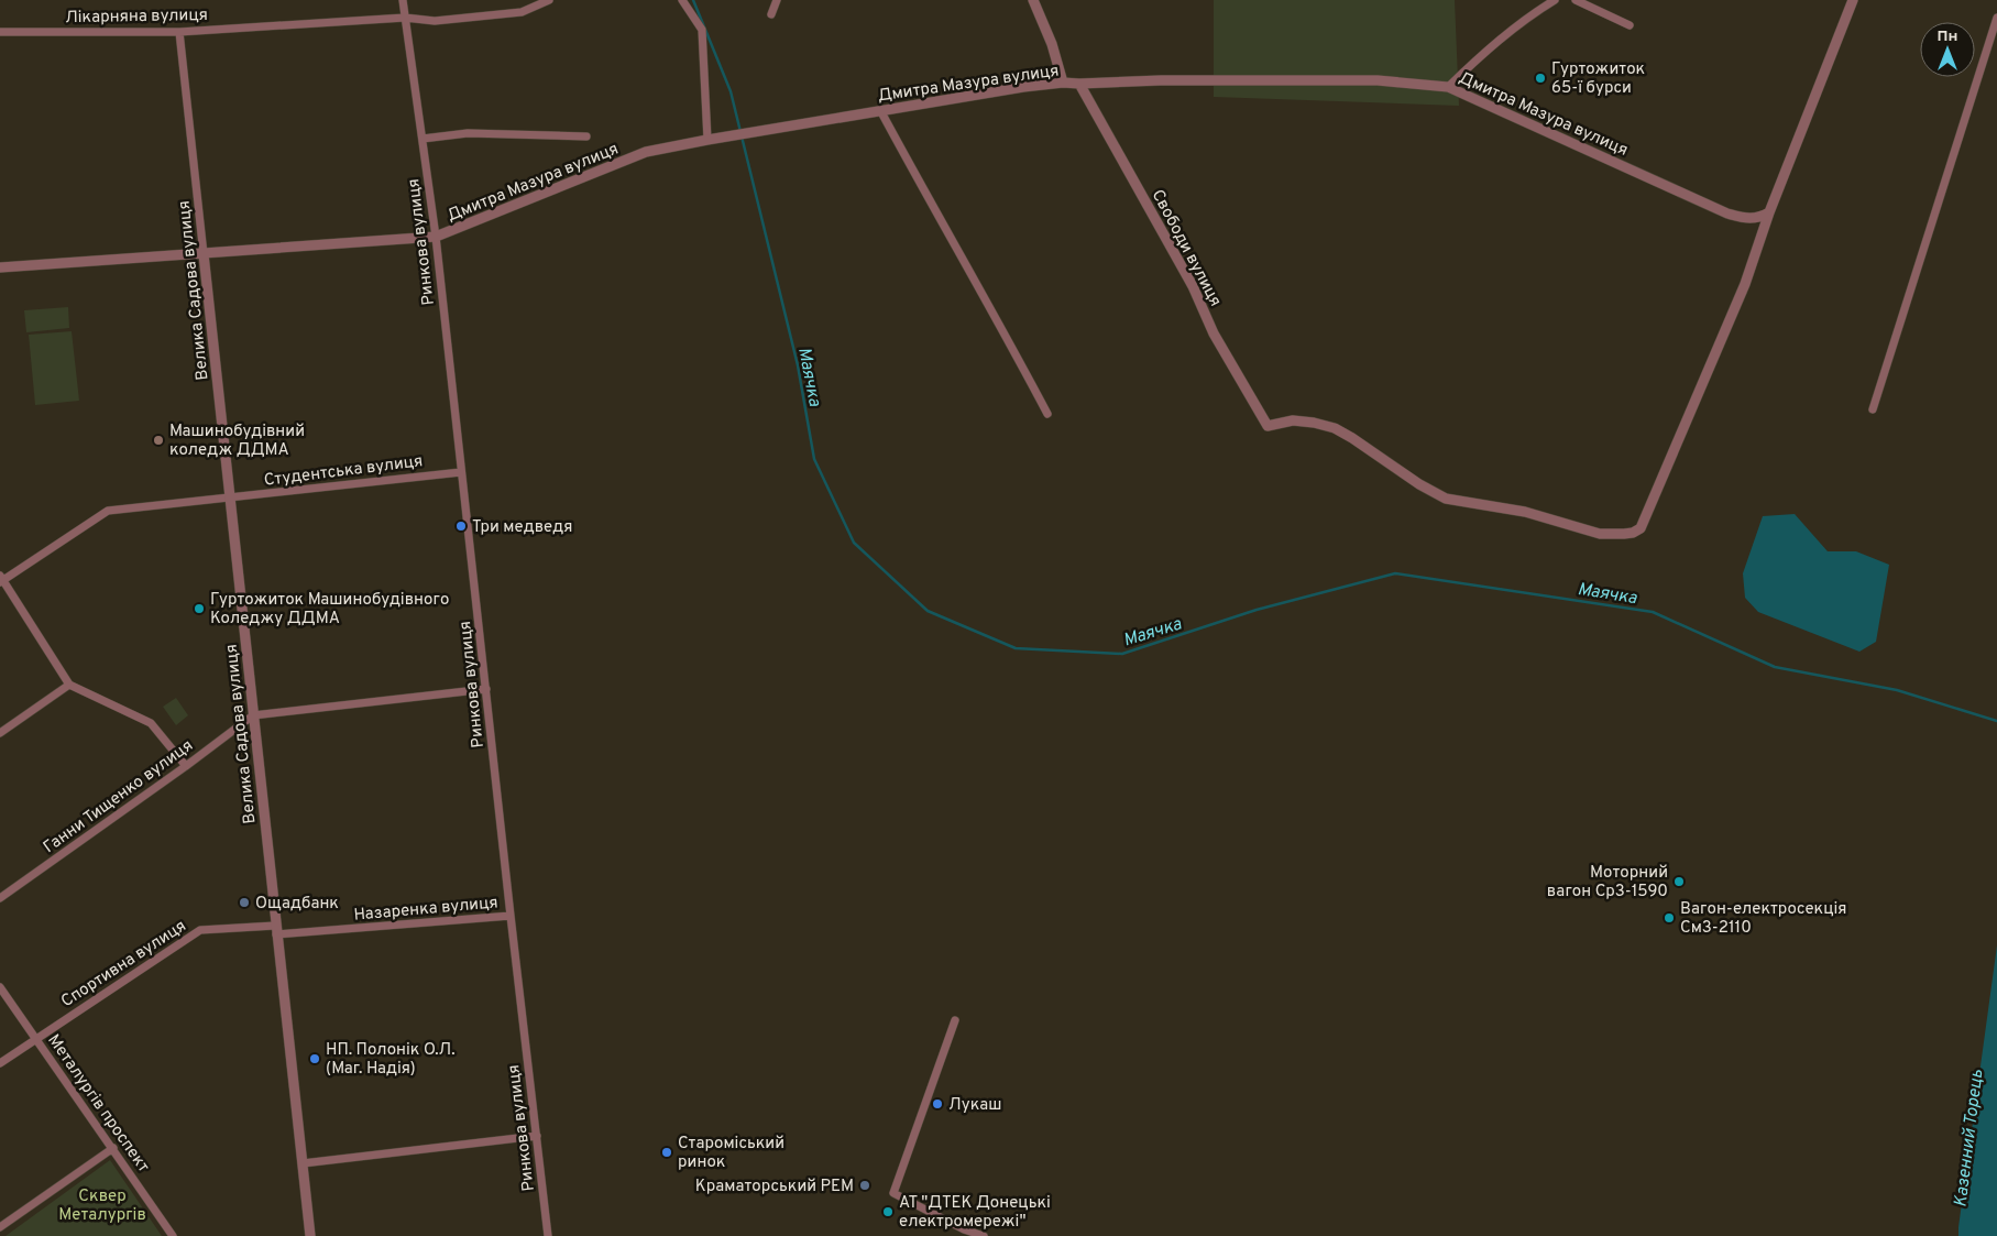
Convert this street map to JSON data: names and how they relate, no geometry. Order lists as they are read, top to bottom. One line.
{"streets":{"street":["Лікарняна вулиця","Дмитра Мазура вулиця","Ринкова вулиця","Свободи вулиця","Велика Садова вулиця","Студентська вулиця","Ганни Тищенко вулиця","Назаренка вулиця","Спортивна вулиця","Металургів проспект"]},"crossings":[["Лікарняна вулиця","Ринкова вулиця"],["Лікарняна вулиця","Велика Садова вулиця"],["Дмитра Мазура вулиця","Ринкова вулиця"],["Дмитра Мазура вулиця","Свободи вулиця"],["Дмитра Мазура вулиця","Велика Садова вулиця"],["Ринкова вулиця","Студентська вулиця"],["Ринкова вулиця","Назаренка вулиця"],["Велика Садова вулиця","Студентська вулиця"],["Велика Садова вулиця","Ганни Тищенко вулиця"],["Велика Садова вулиця","Назаренка вулиця"],["Велика Садова вулиця","Спортивна вулиця"],["Назаренка вулиця","Спортивна вулиця"],["Спортивна вулиця","Металургів проспект"]],"water":["Маячка","Казенний Торець"],"parks":["Сквер Металургів"],"places":["Гуртожиток 65-ї бурси","Машинобудівний коледж ДДМА","Три медведя","Гуртожиток Машинобудівного Коледжу ДДМА","Моторний вагон Ср3-1590","Ощадбанк","Вагон-електросекція См3-2110","НП. Полонік О.Л. (Маг. Надія)","Лукаш","Староміський ринок","Краматорський РЕМ","АТ \"ДТЕК Донецькі електромережі\""],"north":"top"}
